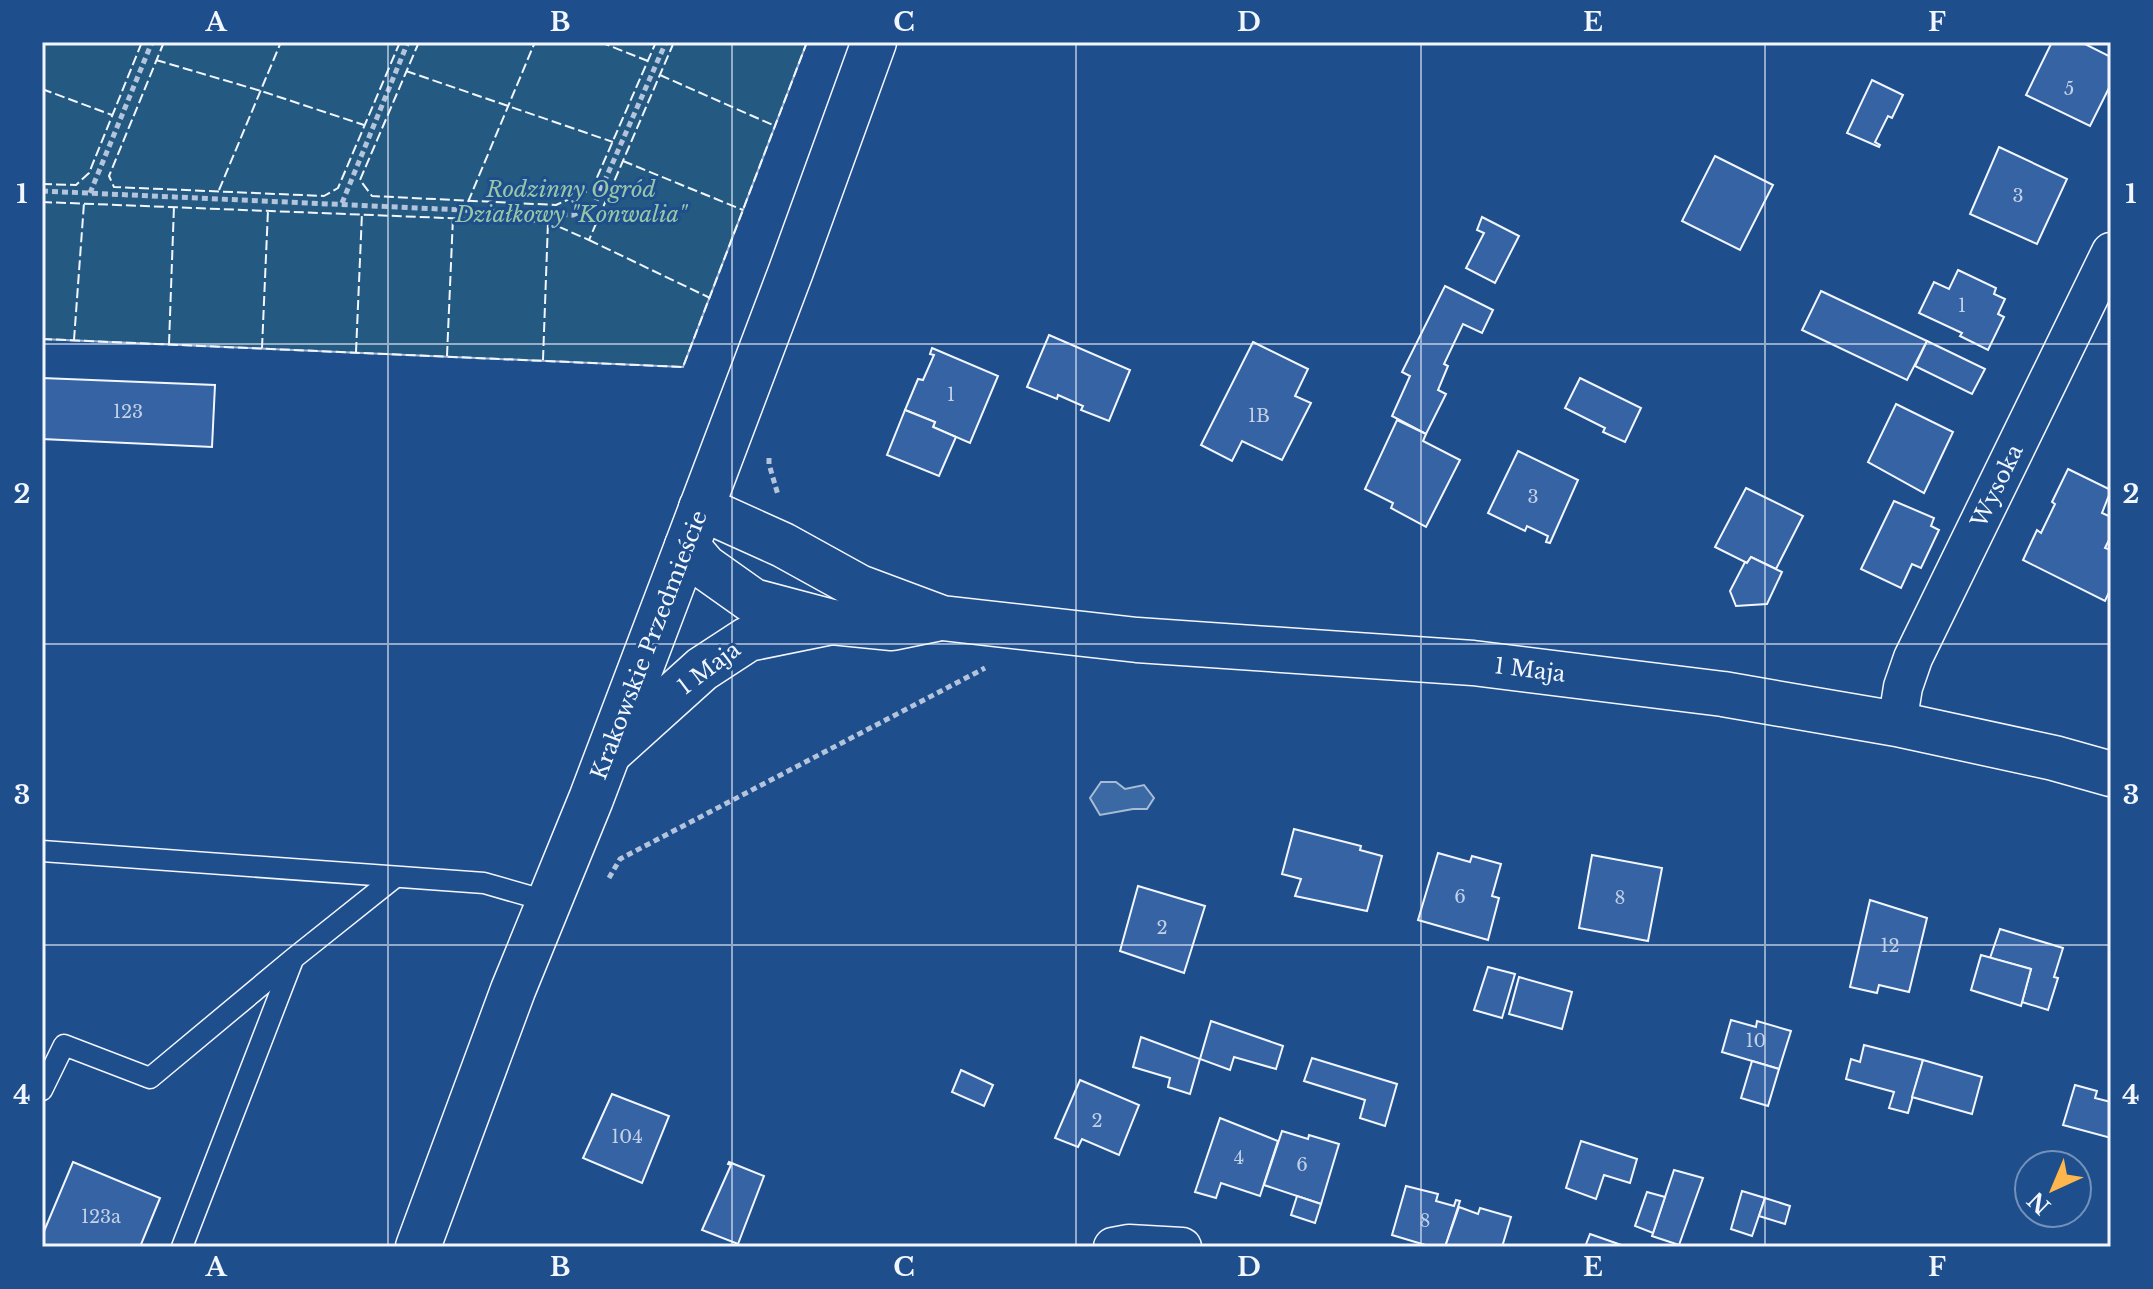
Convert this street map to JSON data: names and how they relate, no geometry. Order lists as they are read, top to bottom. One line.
{"streets":{"main road":["Krakowskie Przedmieście","1 Maja"],"street":["Wysoka"]},"crossings":[["Wysoka","1 Maja"],["Krakowskie Przedmieście","1 Maja"]],"parks":["Rodzinny Ogród Działkowy \"Konwalia\""],"house_numbers":["5","3","1","1","123","1B","3","6","8","2","12","10","2","104","4","6","123a","8"],"north":"bottom left","grid":{"columns":["A","B","C","D","E","F"],"rows":["1","2","3","4"]}}
